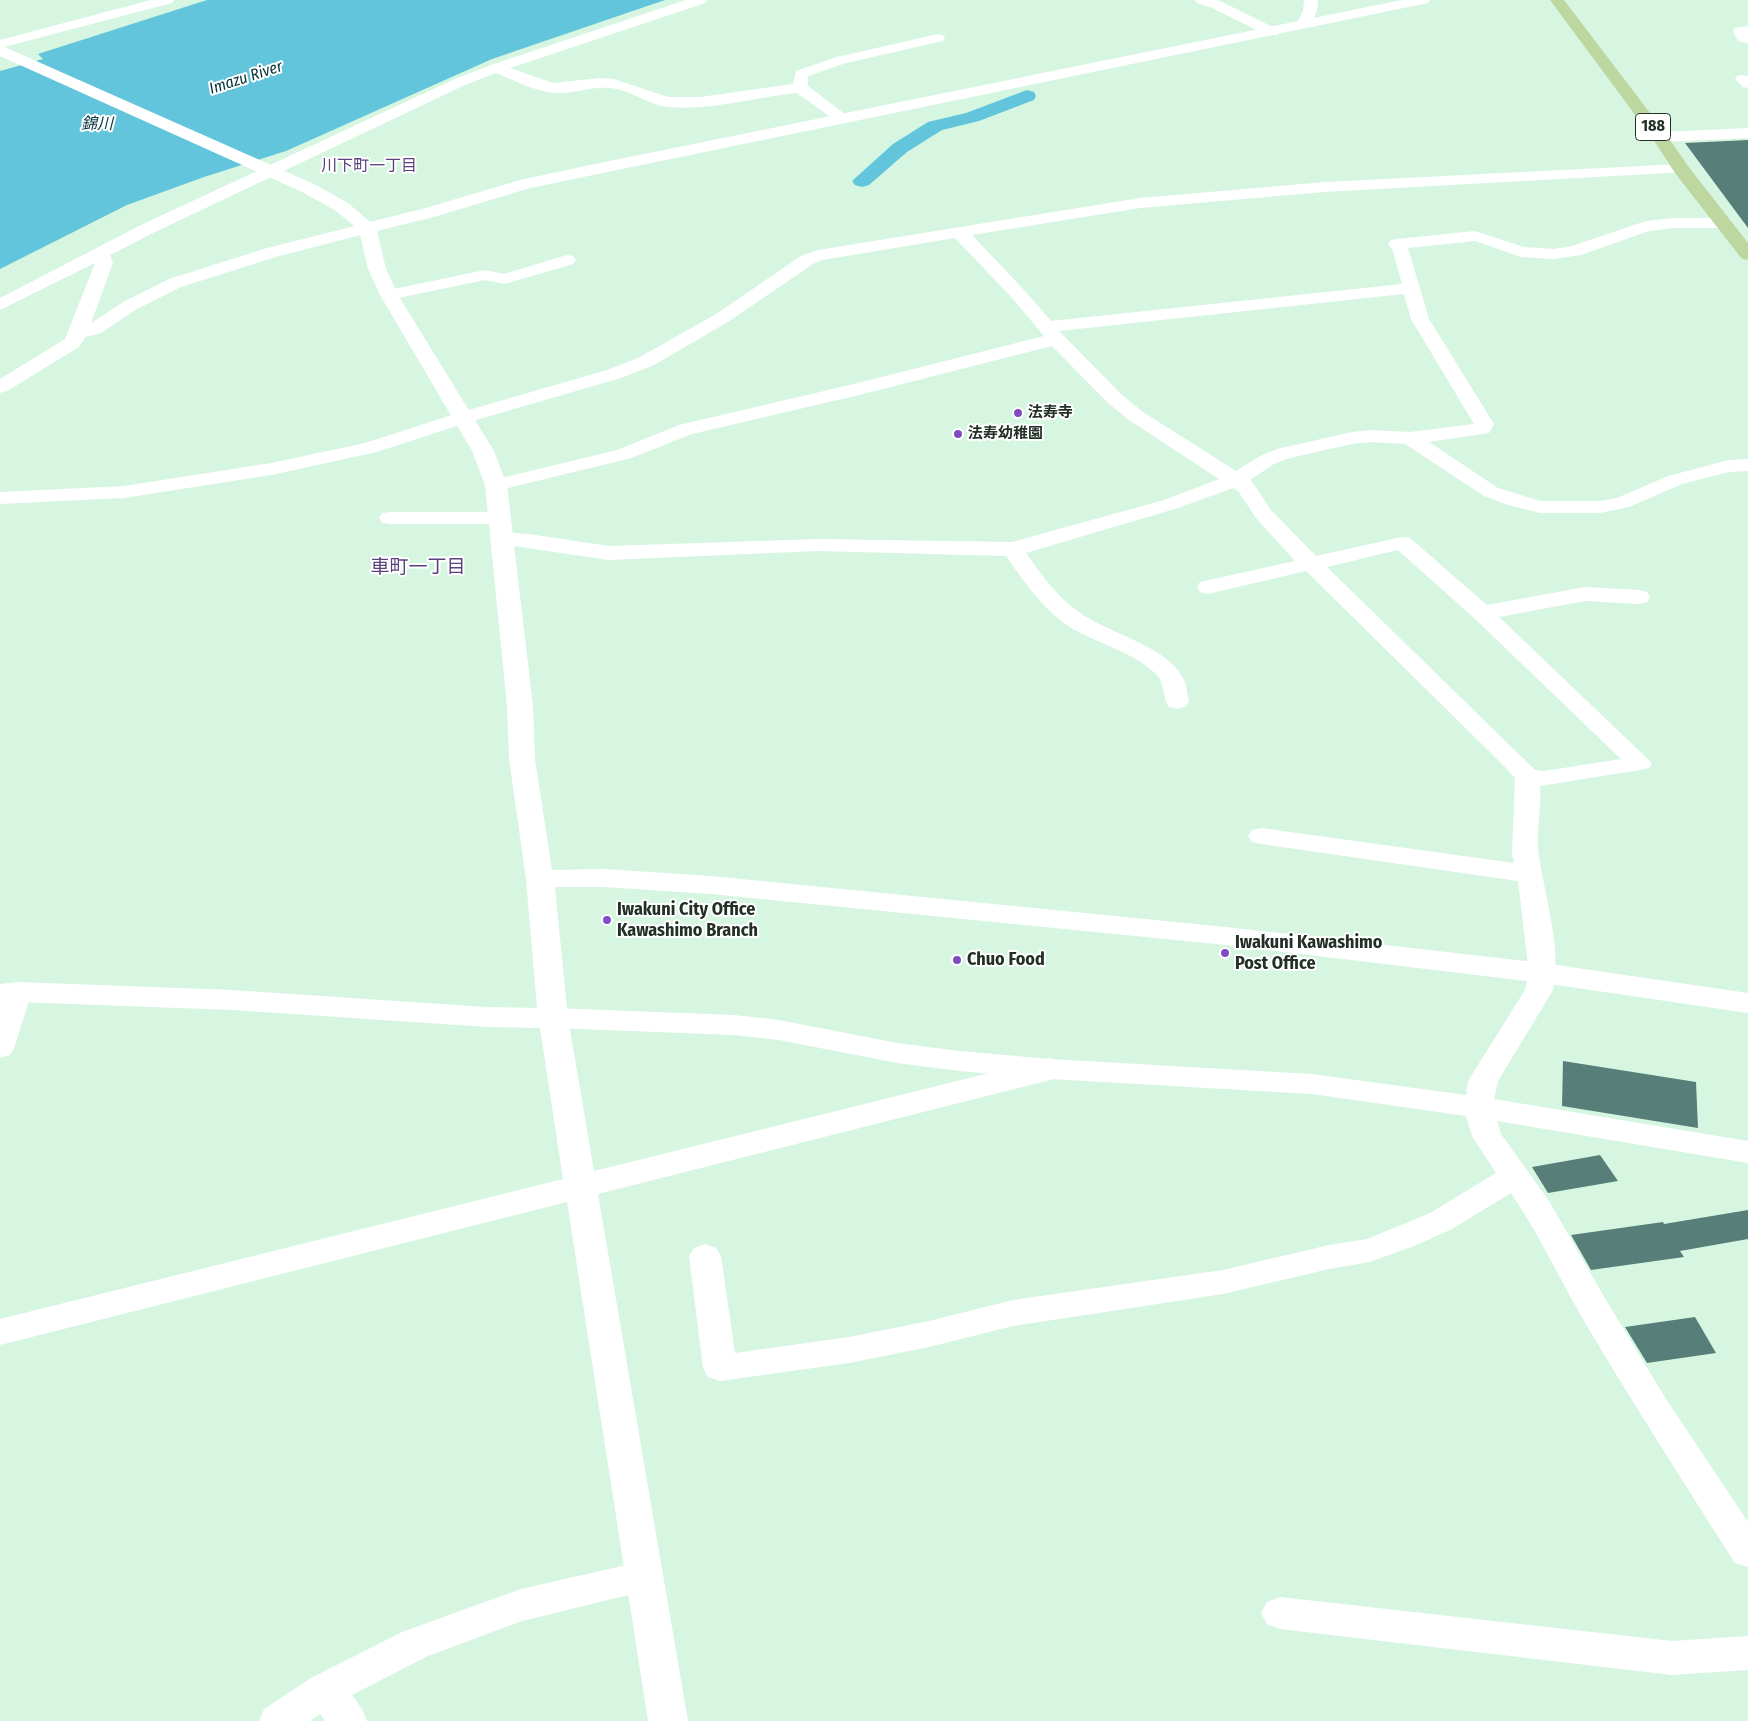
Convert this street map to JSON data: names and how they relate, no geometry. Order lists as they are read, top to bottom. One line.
{"streets":{"highway":["188"]},"districts":["川下町一丁目","車町一丁目"],"water":["Imazu River","錦川"],"places":["法寿寺","法寿幼稚園","Iwakuni City Office Kawashimo Branch","Iwakuni Kawashimo Post Office","Chuo Food"]}
